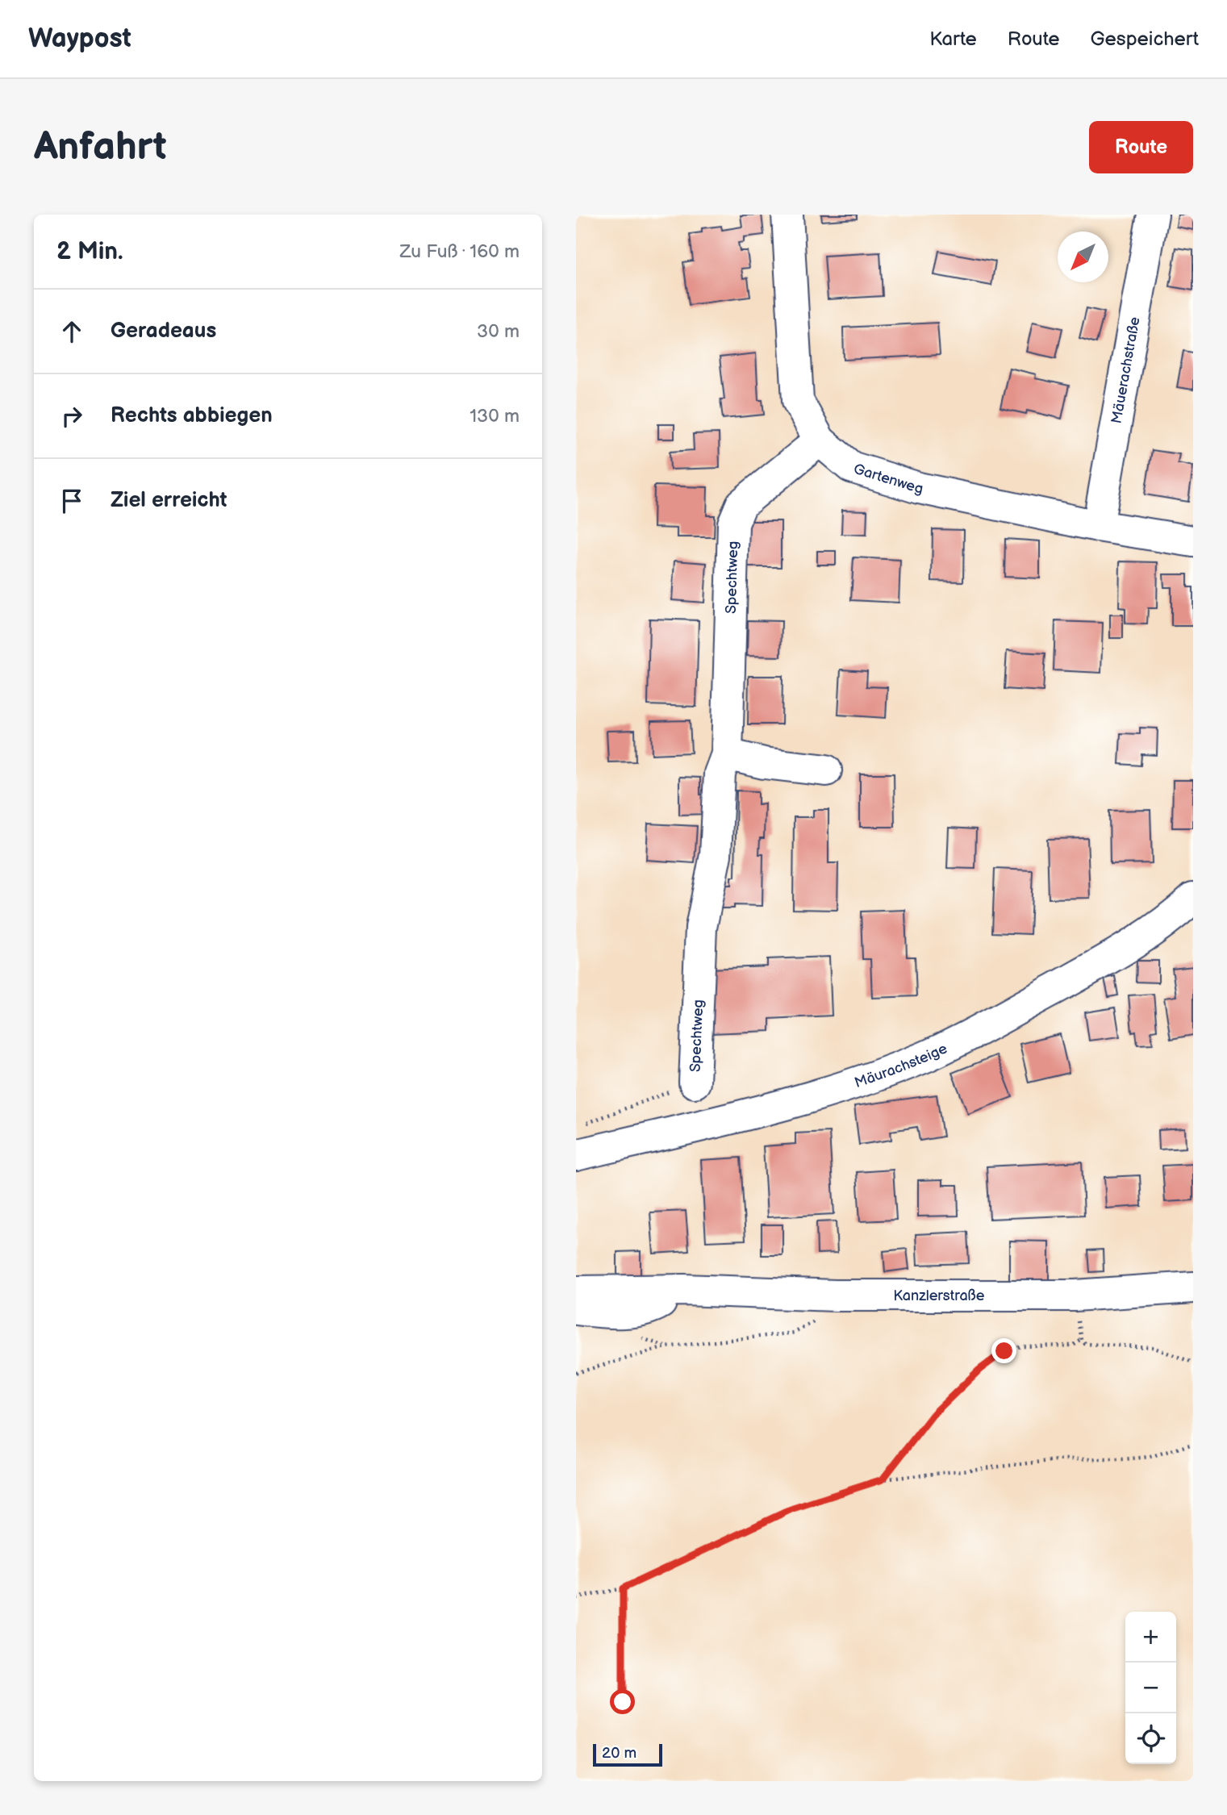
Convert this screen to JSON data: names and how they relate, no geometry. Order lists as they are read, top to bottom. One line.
{"streets":{"street":["Mäuerachstraße","Gartenweg","Spechtweg","Mäurachsteige","Kanzlerstraße"]},"crossings":[["Mäuerachstraße","Gartenweg"],["Gartenweg","Spechtweg"]],"scale_bar":"20 m","north":"bottom left","page":{"header":"Waypost","nav":["Karte","Route","Gespeichert"],"buttons":"Route","title":"Anfahrt","heading":["2 Min.","Zu Fuß · 160 m"],"list":[["Geradeaus","30 m"],["Rechts abbiegen","130 m"],"Ziel erreicht"],"map_buttons":["+","−"],"scale":"20 m"}}
